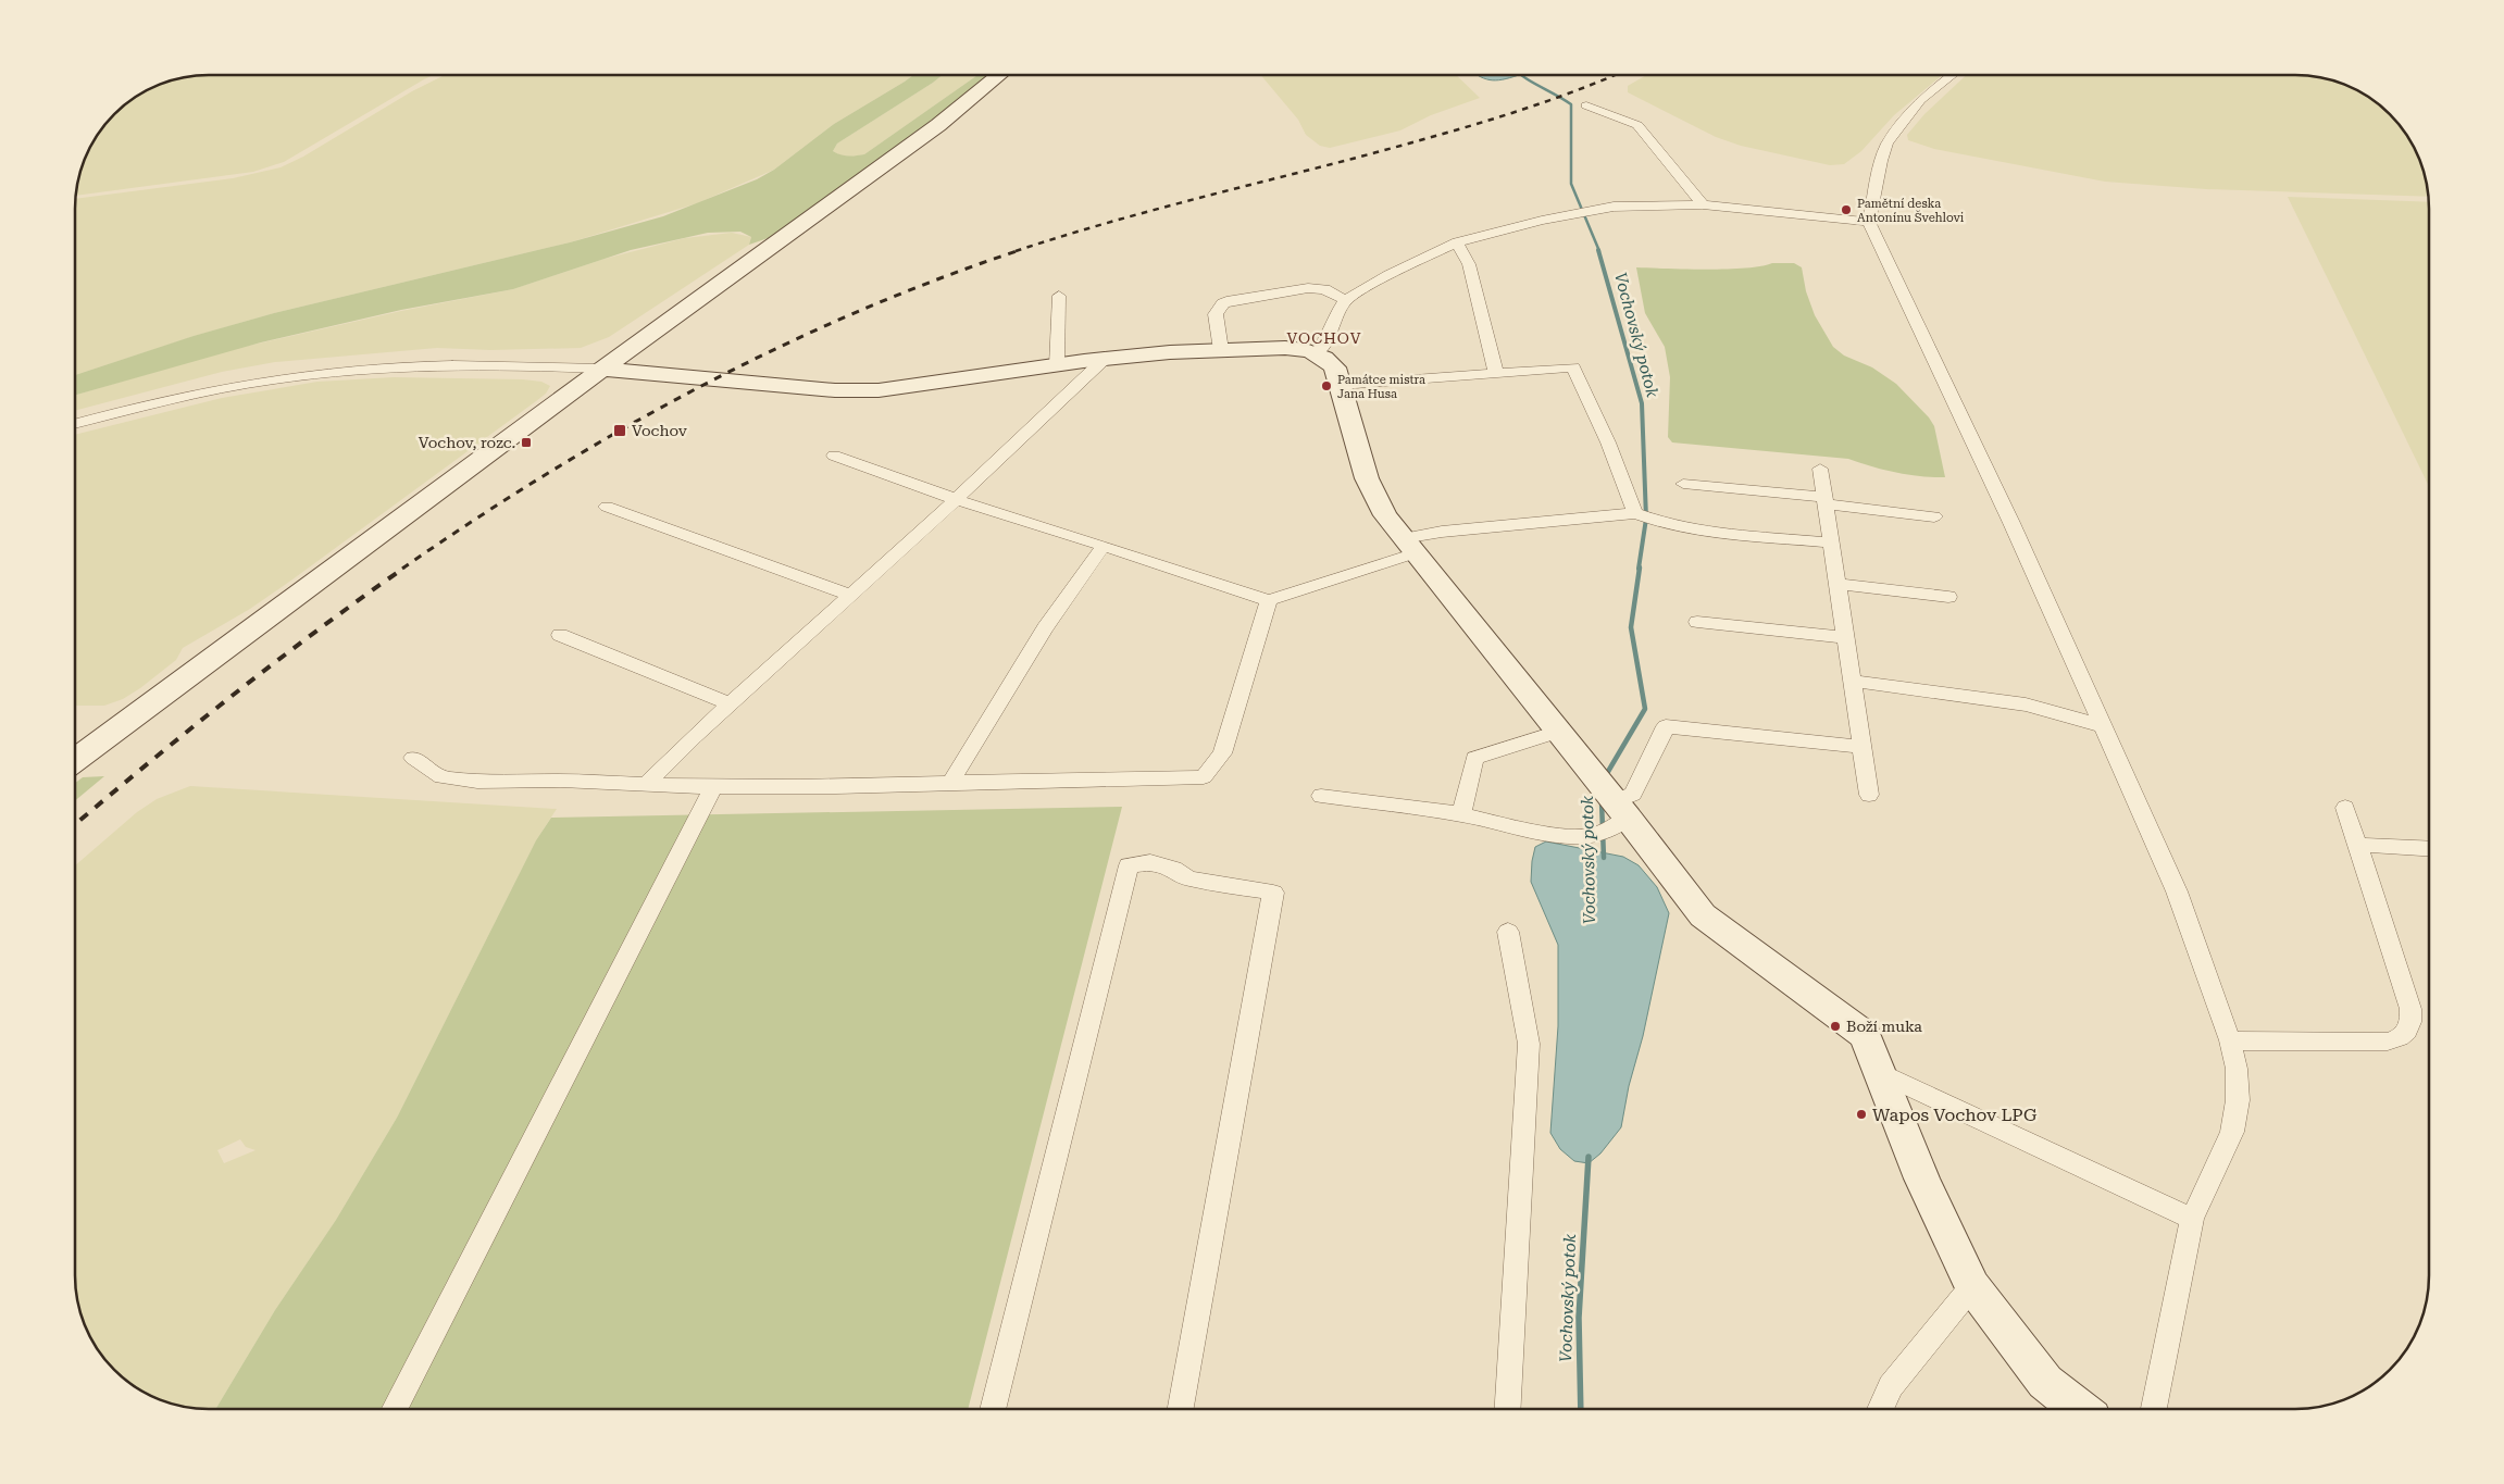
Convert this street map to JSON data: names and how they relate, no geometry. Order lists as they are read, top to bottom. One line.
{"districts":["VOCHOV"],"water":["Vochovský potok"],"places":{"other":["Pamětní deska Antonínu Švehlovi","Památce mistra Jana Husa","Boží muka","Wapos Vochov LPG"],"transit":["Vochov","Vochov, rozc."]}}
